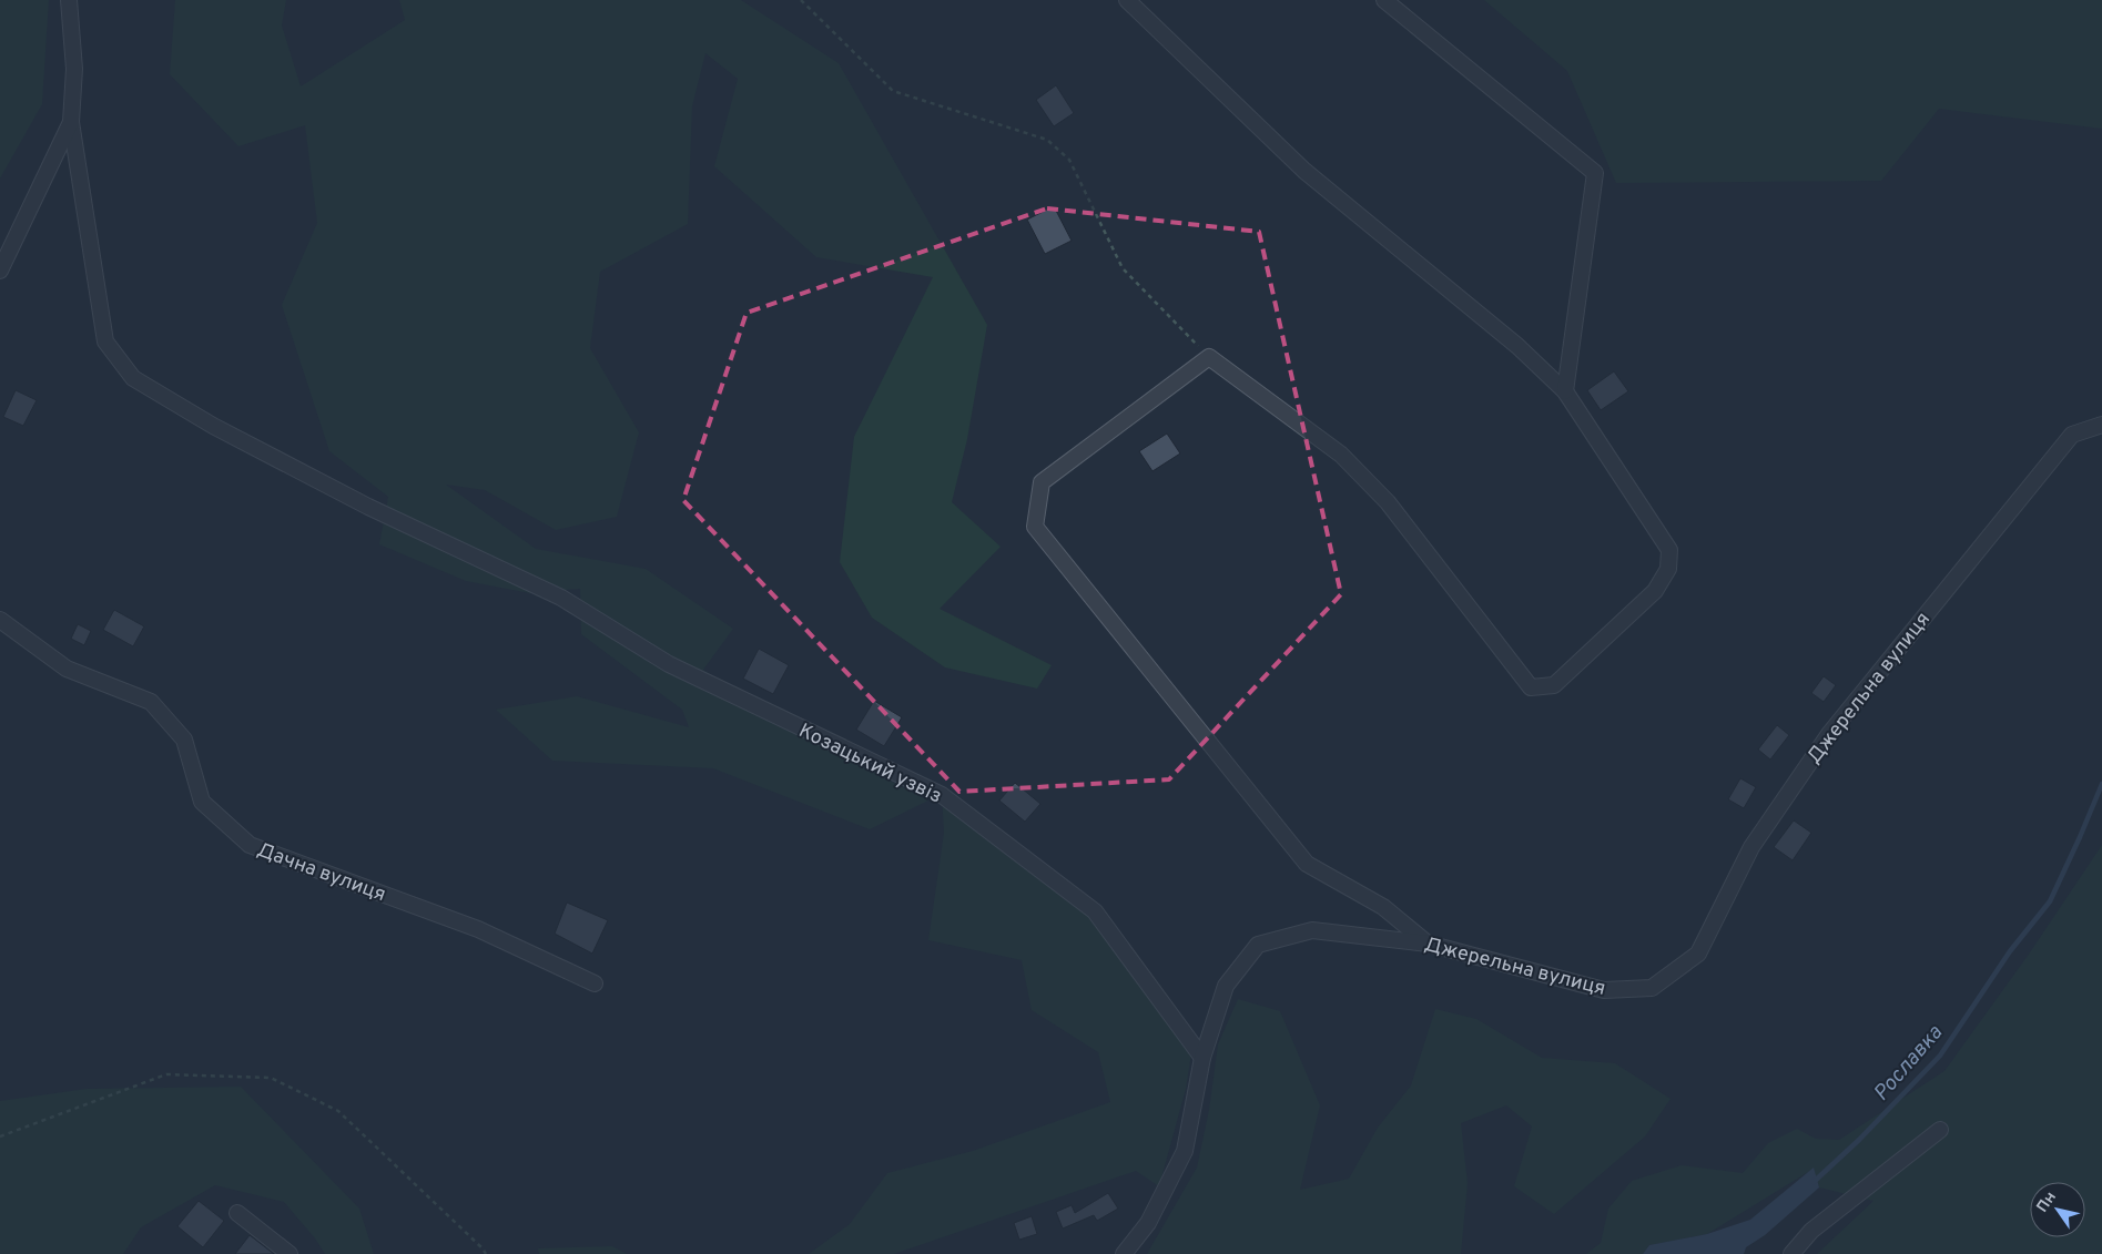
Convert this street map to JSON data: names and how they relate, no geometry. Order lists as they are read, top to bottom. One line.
{"streets":{"street":["Джерельна вулиця","Козацький узвіз","Дачна вулиця"]},"crossings":[["Джерельна вулиця","Козацький узвіз"]],"water":["Рославка"],"north":"top left"}
